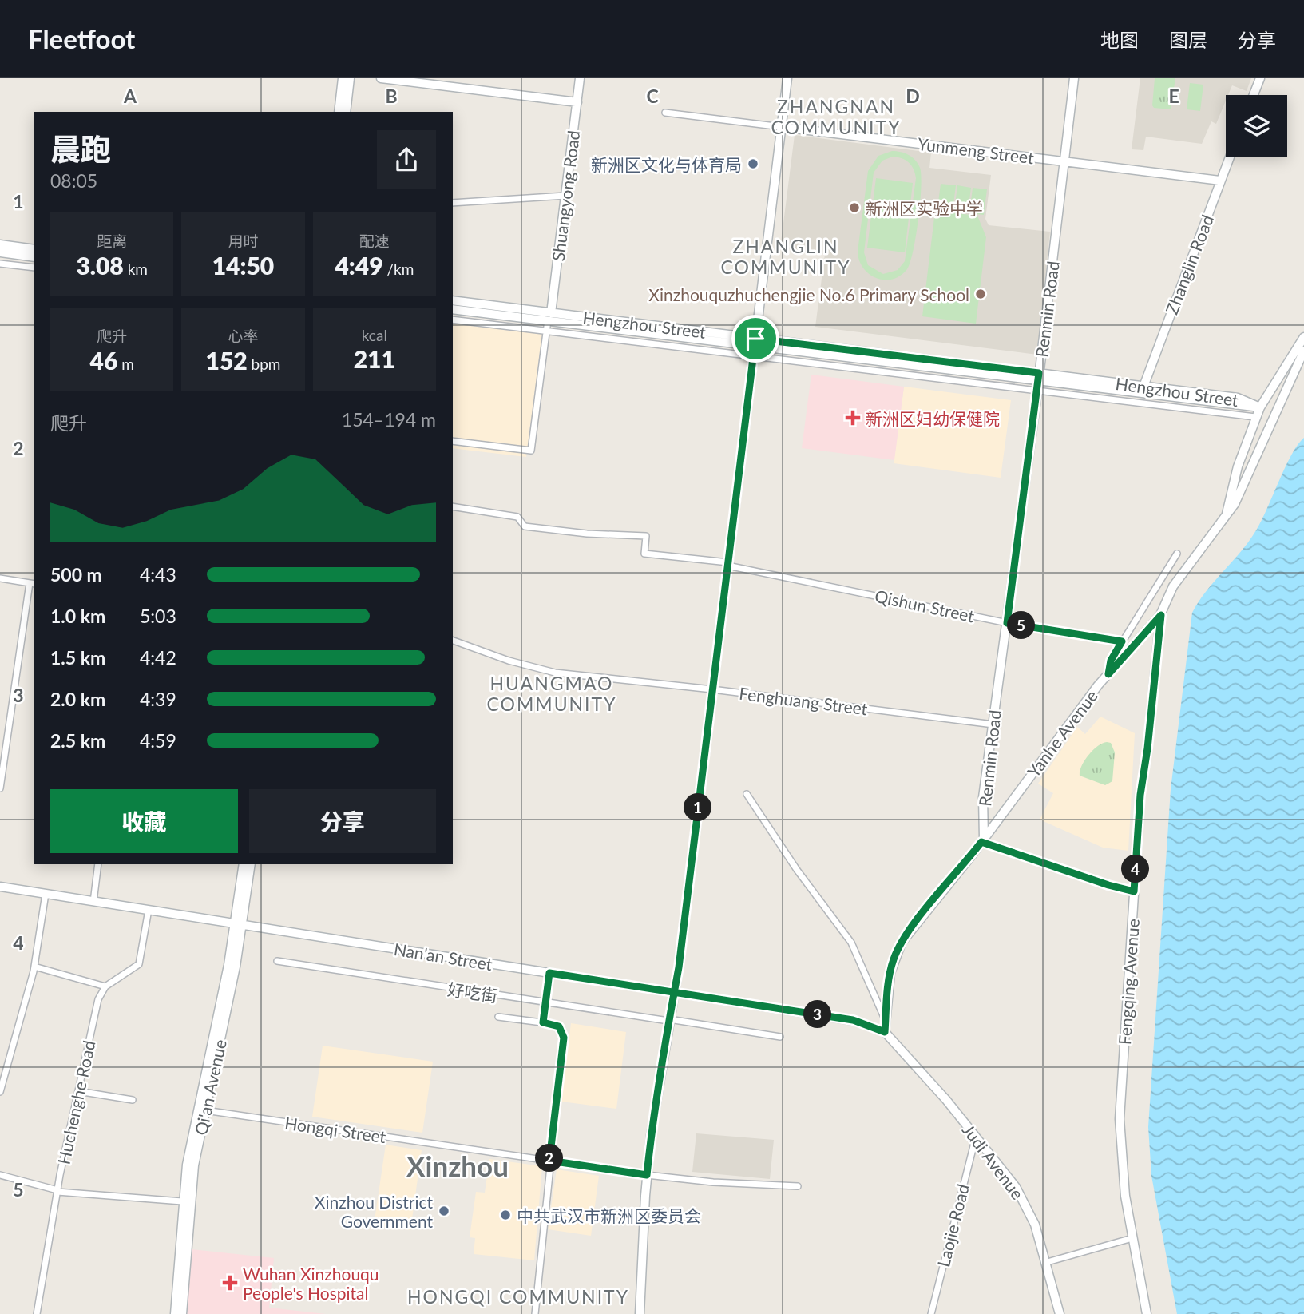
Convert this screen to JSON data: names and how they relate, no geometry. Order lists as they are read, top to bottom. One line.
{"streets":{"main road":["Yunmeng Street","Shuangyong Road","Zhanglin Road","Renmin Road","Hengzhou Street","Yanhe Avenue","Nan'an Street","Fengqing Avenue","Qi'an Avenue","Judi Avenue"],"street":["Qishun Street","Fenghuang Street","好吃街","Huchenghe Road","Hongqi Street","Laojie Road"]},"crossings":[["Yunmeng Street","Zhanglin Road"],["Yunmeng Street","Renmin Road"],["Shuangyong Road","Hengzhou Street"],["Zhanglin Road","Hengzhou Street"],["Renmin Road","Hengzhou Street"],["Renmin Road","Qishun Street"],["Renmin Road","Fenghuang Street"],["Renmin Road","Yanhe Avenue"],["Yanhe Avenue","Nan'an Street"],["Yanhe Avenue","Fengqing Avenue"],["Yanhe Avenue","Judi Avenue"],["Nan'an Street","Qi'an Avenue"],["Nan'an Street","Judi Avenue"],["Qi'an Avenue","Hongqi Street"],["Judi Avenue","Laojie Road"]],"districts":["ZHANGNAN COMMUNITY","ZHANGLIN COMMUNITY","HUANGMAO COMMUNITY","Xinzhou","HONGQI COMMUNITY"],"places":{"other":["新洲区文化与体育局","新洲区实验中学","Xinzhouquzhuchengjie No.6 Primary School","Xinzhou District Government","中共武汉市新洲区委员会"],"health":["新洲区妇幼保健院","Wuhan Xinzhouqu People's Hospital"]},"page":{"header":"Fleetfoot","nav":["地图","图层","分享"],"heading":["晨跑","08:05"],"stats":[["距离","3.08 km"],["用时","14:50"],["配速","4:49 /km"],["爬升","46 m"],["心率","152 bpm"],["kcal","211"]],"chart":["爬升","154–194 m"],"list":[{"name":"500 m","note":"4:43"},{"name":"1.0 km","note":"5:03"},{"name":"1.5 km","note":"4:42"},{"name":"2.0 km","note":"4:39"},{"name":"2.5 km","note":"4:59"}],"pins":["5","1","4","3","2"],"buttons":["收藏","分享"]},"grid":{"columns":["A","B","C","D","E"],"rows":["1","2","3","4","5"]}}
